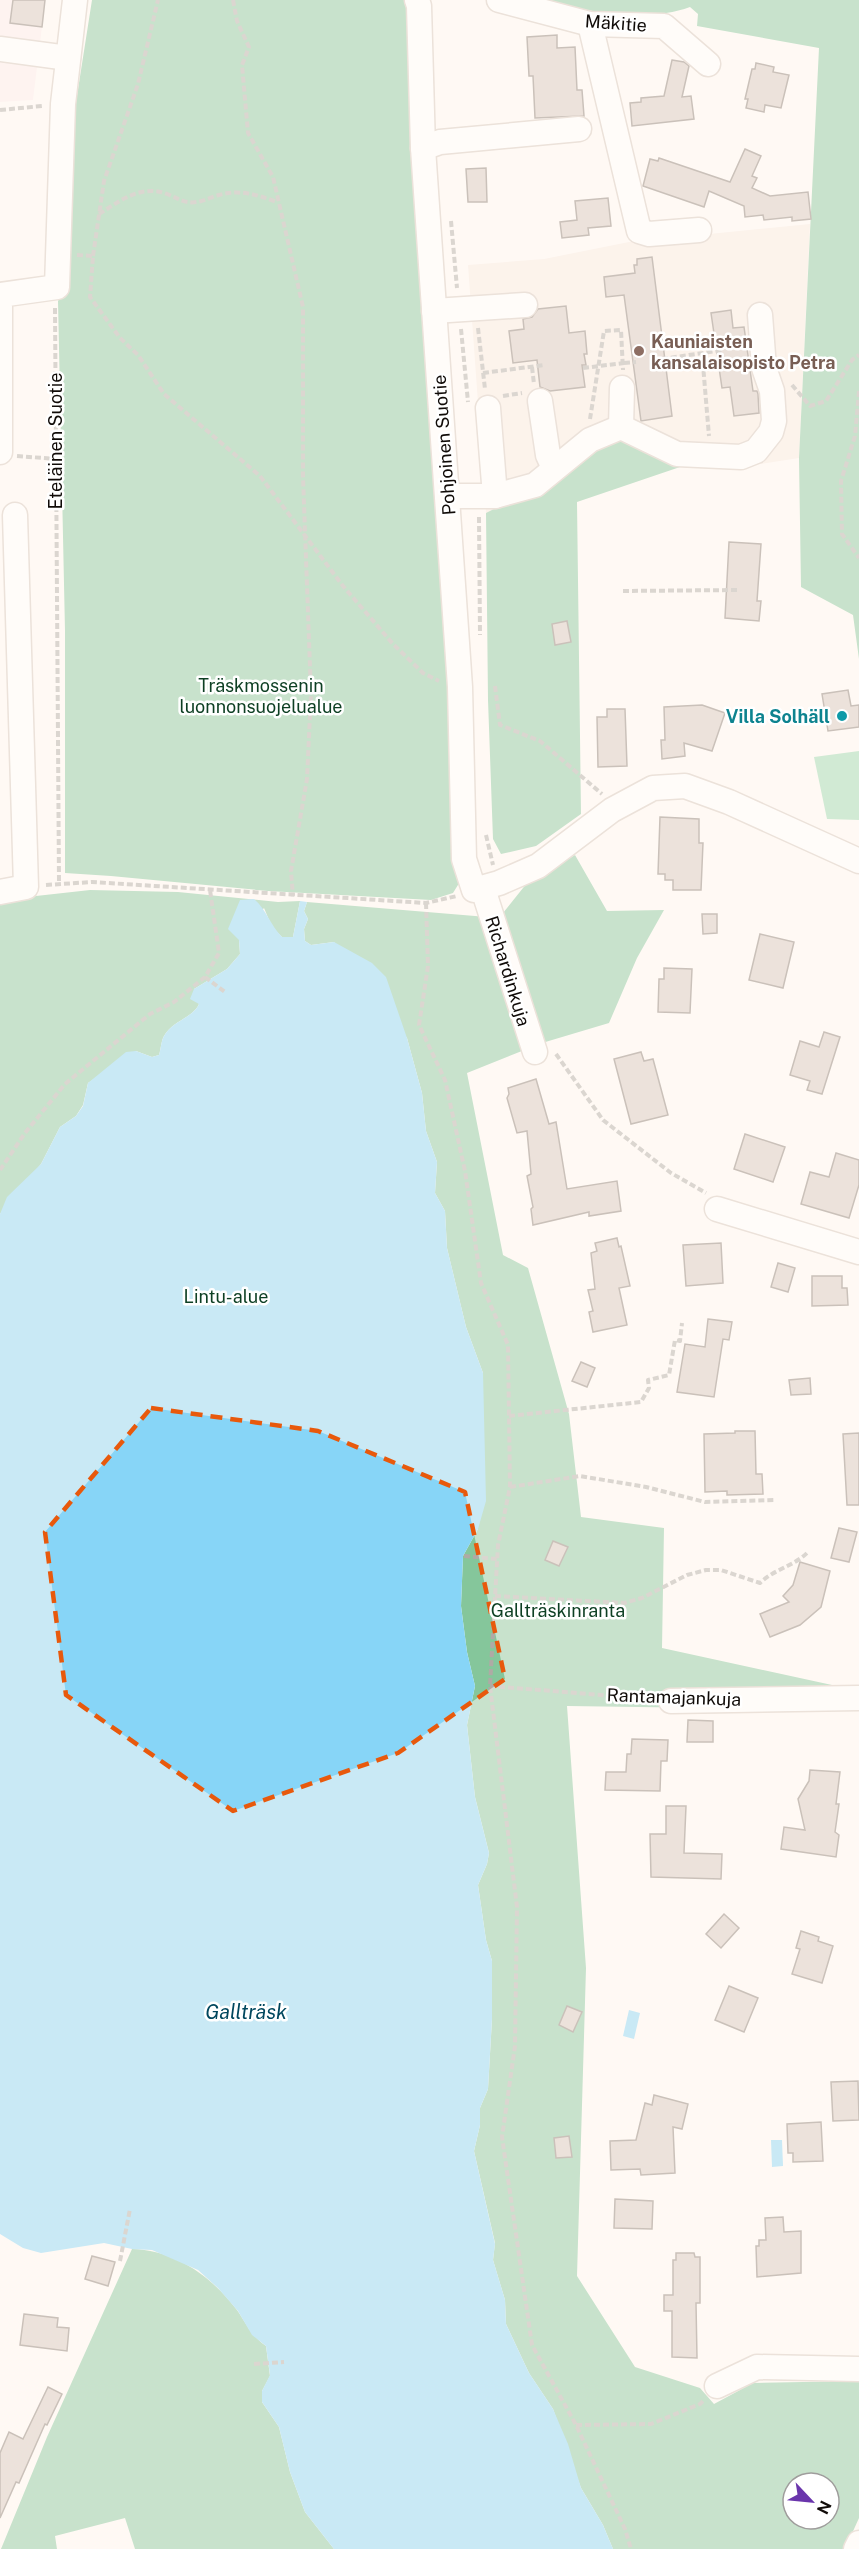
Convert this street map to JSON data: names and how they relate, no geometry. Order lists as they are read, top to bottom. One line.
{"streets":{"street":["Mäkitie","Pohjoinen Suotie","Richardinkuja","Rantamajankuja"],"path":["Eteläinen Suotie"]},"crossings":[["Pohjoinen Suotie","Richardinkuja"]],"water":["Gallträsk"],"parks":["Träskmossenin luonnonsuojelualue","Lintu-alue","Gallträskinranta"],"places":["Kauniaisten kansalaisopisto Petra","Villa Solhäll"],"north":"bottom right"}
